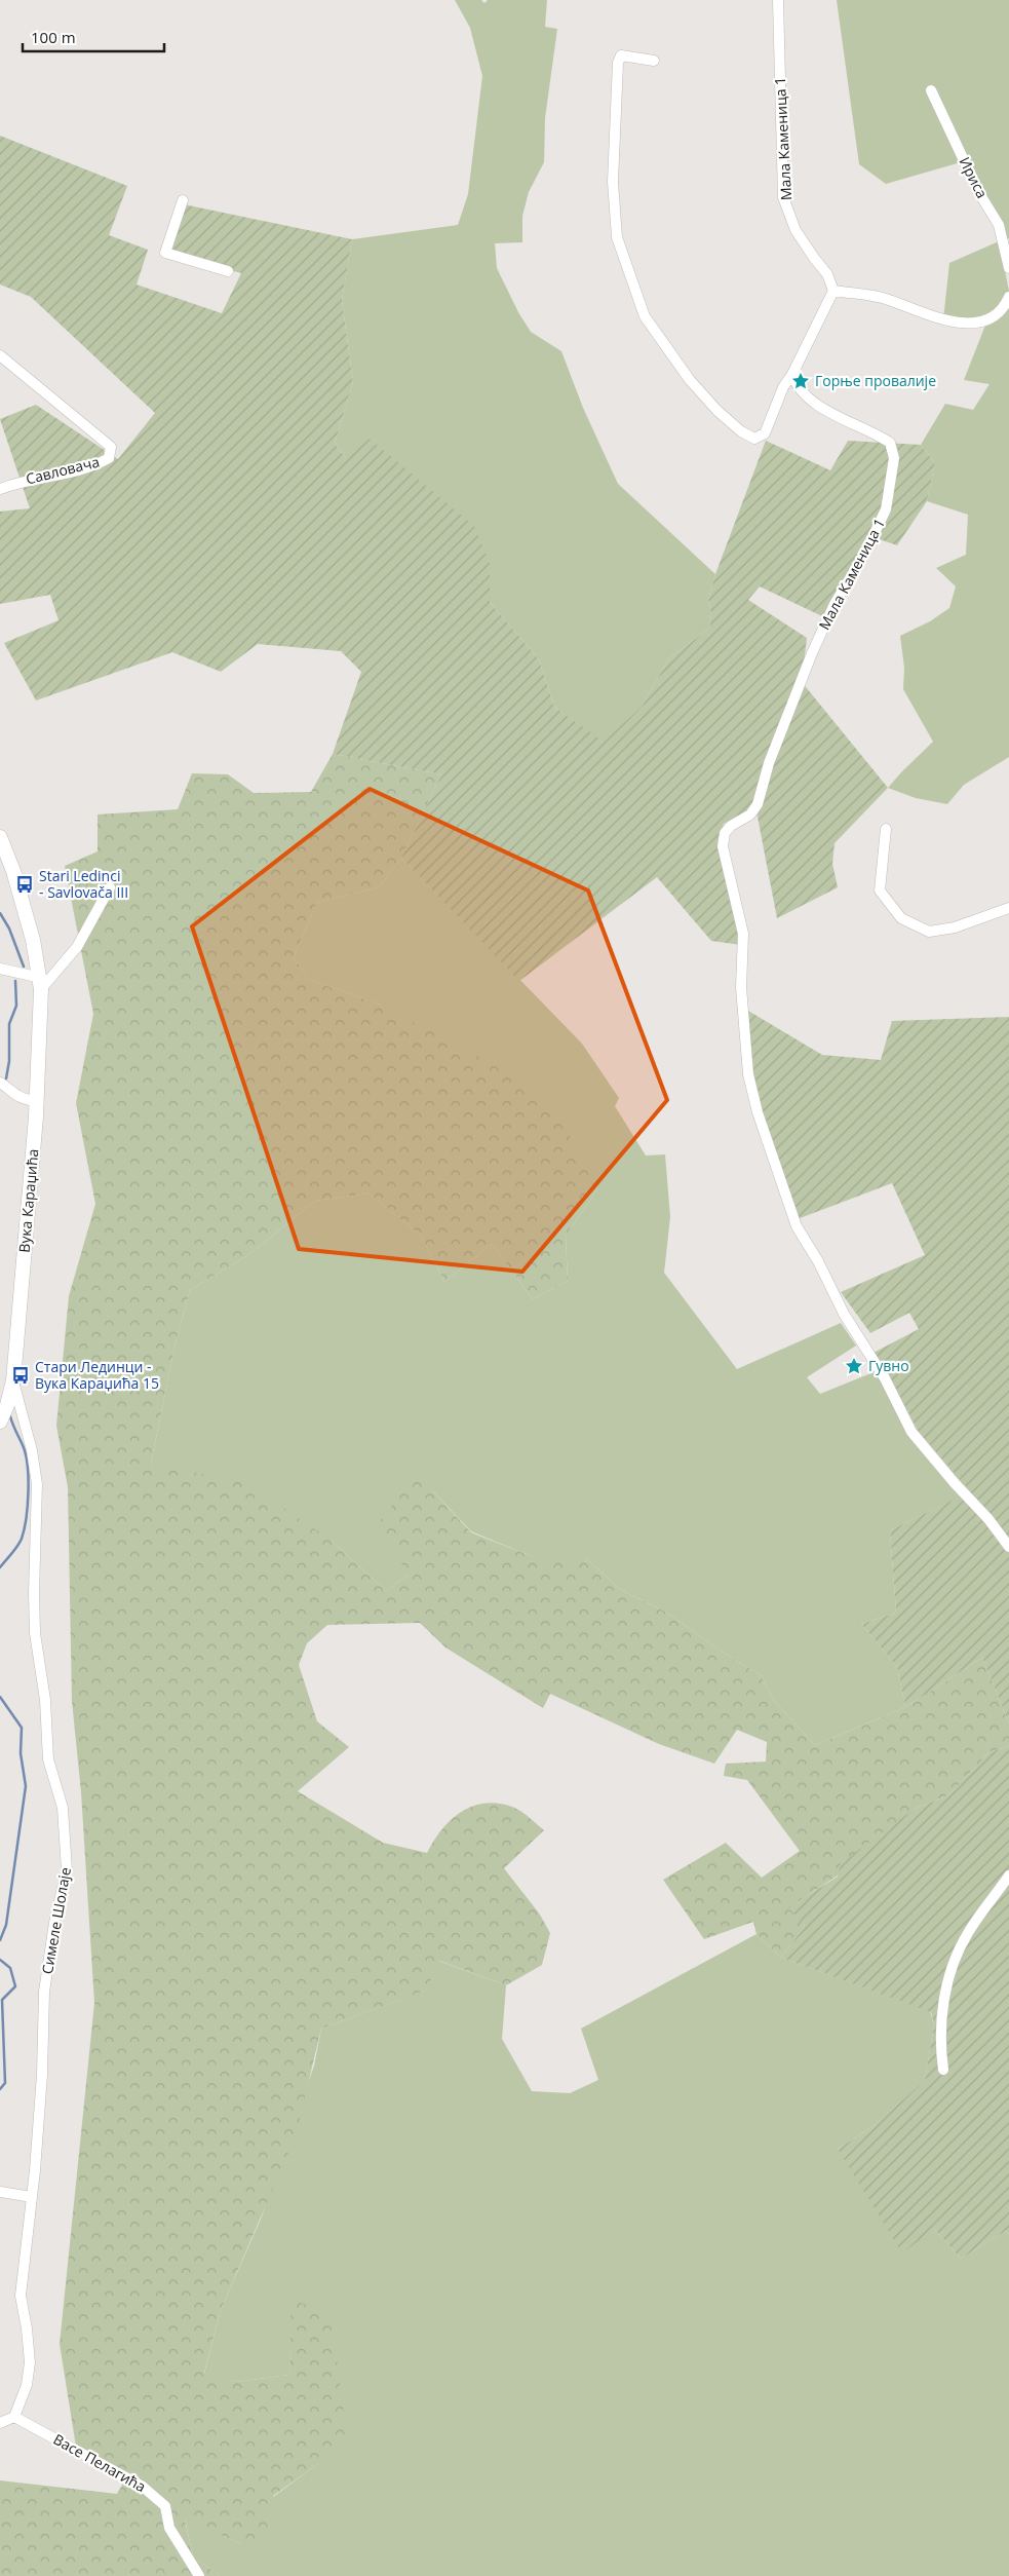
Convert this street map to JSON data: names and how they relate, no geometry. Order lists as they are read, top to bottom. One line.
{"streets":{"street":["Мала Каменица 1","Ириса","Савловача","Вука Караџића","Симеле Шолаје","Васе Пелагића"]},"crossings":[["Вука Караџића","Симеле Шолаје"],["Симеле Шолаје","Васе Пелагића"]],"places":{"place":["Горње провалије","Гувно"],"bus stop":["Stari Ledinci - Savlovača III","Стари Лединци - Вука Караџића 15"]},"scale_bar":"100 m"}
